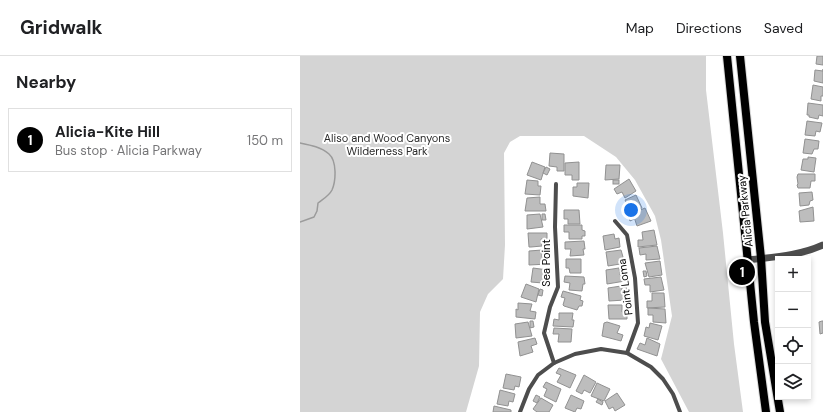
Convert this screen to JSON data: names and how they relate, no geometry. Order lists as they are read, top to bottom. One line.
{"streets":{"main road":["Alicia Parkway"],"street":["Sea Point","Point Loma"]},"parks":["Aliso and Wood Canyons Wilderness Park"],"page":{"header":"Gridwalk","nav":["Map","Directions","Saved"],"heading":"Nearby","list":[{"mark":"1","name":"Alicia-Kite Hill","note":"Bus stop · Alicia Parkway","value":"150 m"}],"map_buttons":["+","−"],"pins":"1"}}
